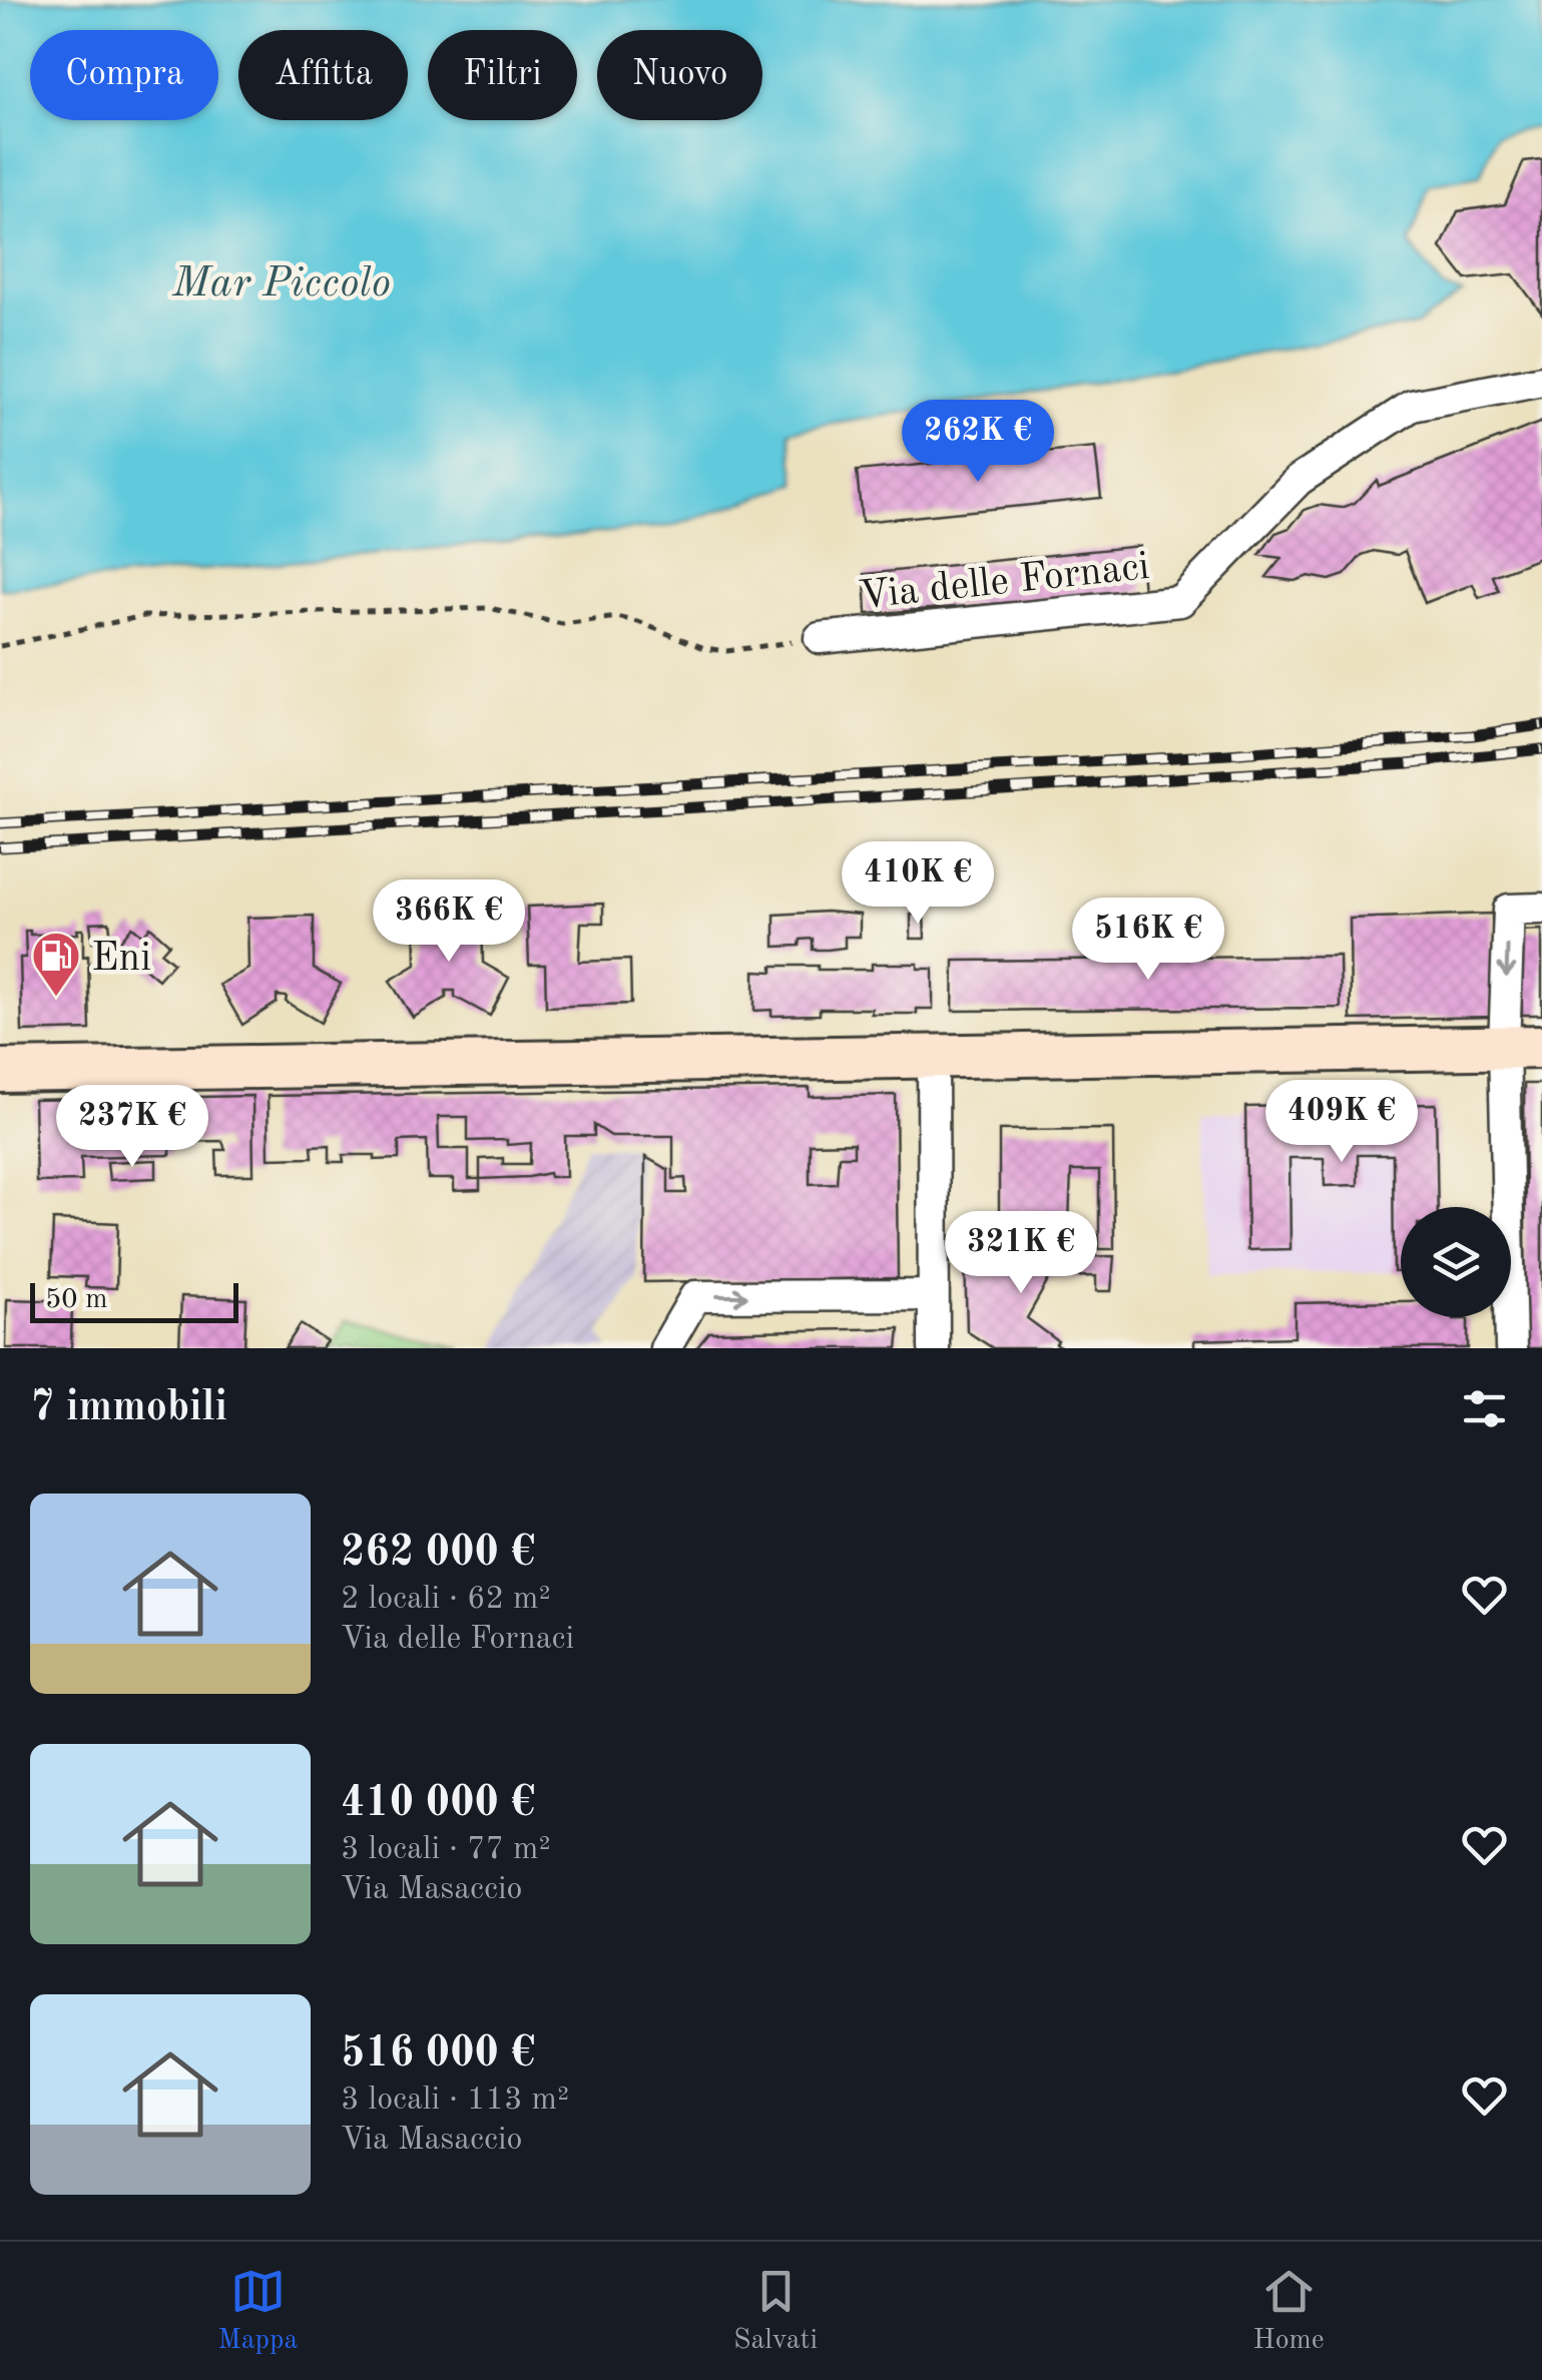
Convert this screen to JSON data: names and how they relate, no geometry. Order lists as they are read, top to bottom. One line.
{"streets":{"street":["Via delle Fornaci"]},"water":["Mar Piccolo"],"places":{"fuel station":["Eni"]},"scale_bar":"50 m","page":{"chip":["Compra","Affitta","Filtri","Nuovo"],"price":["262K €","410K €","366K €","516K €","409K €","237K €","321K €"],"scale":"50 m","heading":"7 immobili","list":[{"name":"262 000 €","note":"2 locali · 62 m² · Via delle Fornaci"},{"name":"410 000 €","note":"3 locali · 77 m² · Via Masaccio"},{"name":"516 000 €","note":"3 locali · 113 m² · Via Masaccio"}],"tabs":["Mappa","Salvati","Home"]}}
